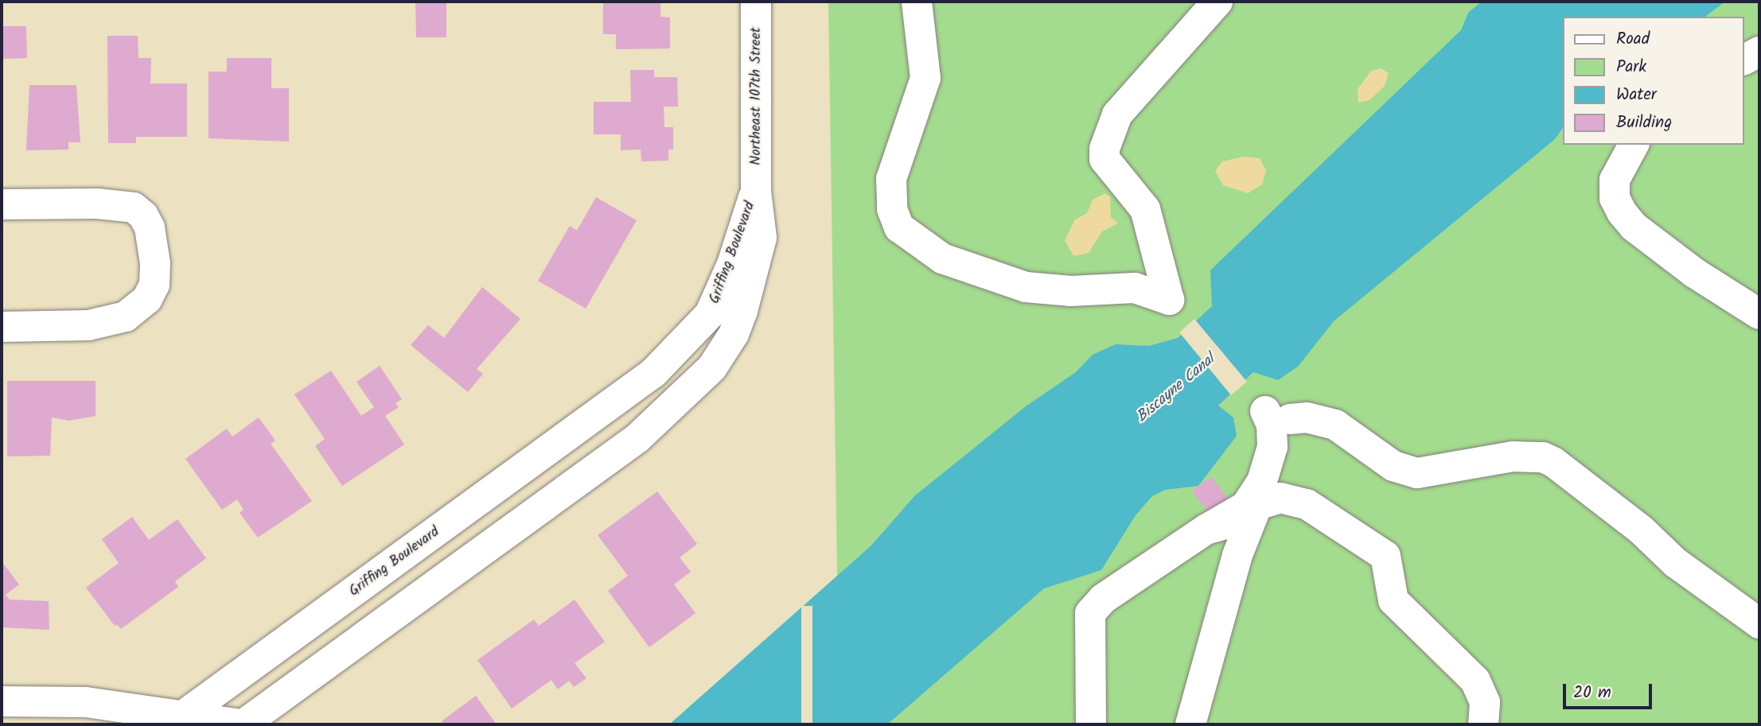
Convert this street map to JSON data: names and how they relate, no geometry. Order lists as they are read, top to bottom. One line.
{"streets":{"street":["Northeast 107th Street","Griffing Boulevard"]},"crossings":[["Northeast 107th Street","Griffing Boulevard"]],"water":["Biscayne Canal"],"legend":["Road","Park","Water","Building"],"scale_bar":"20 m"}
